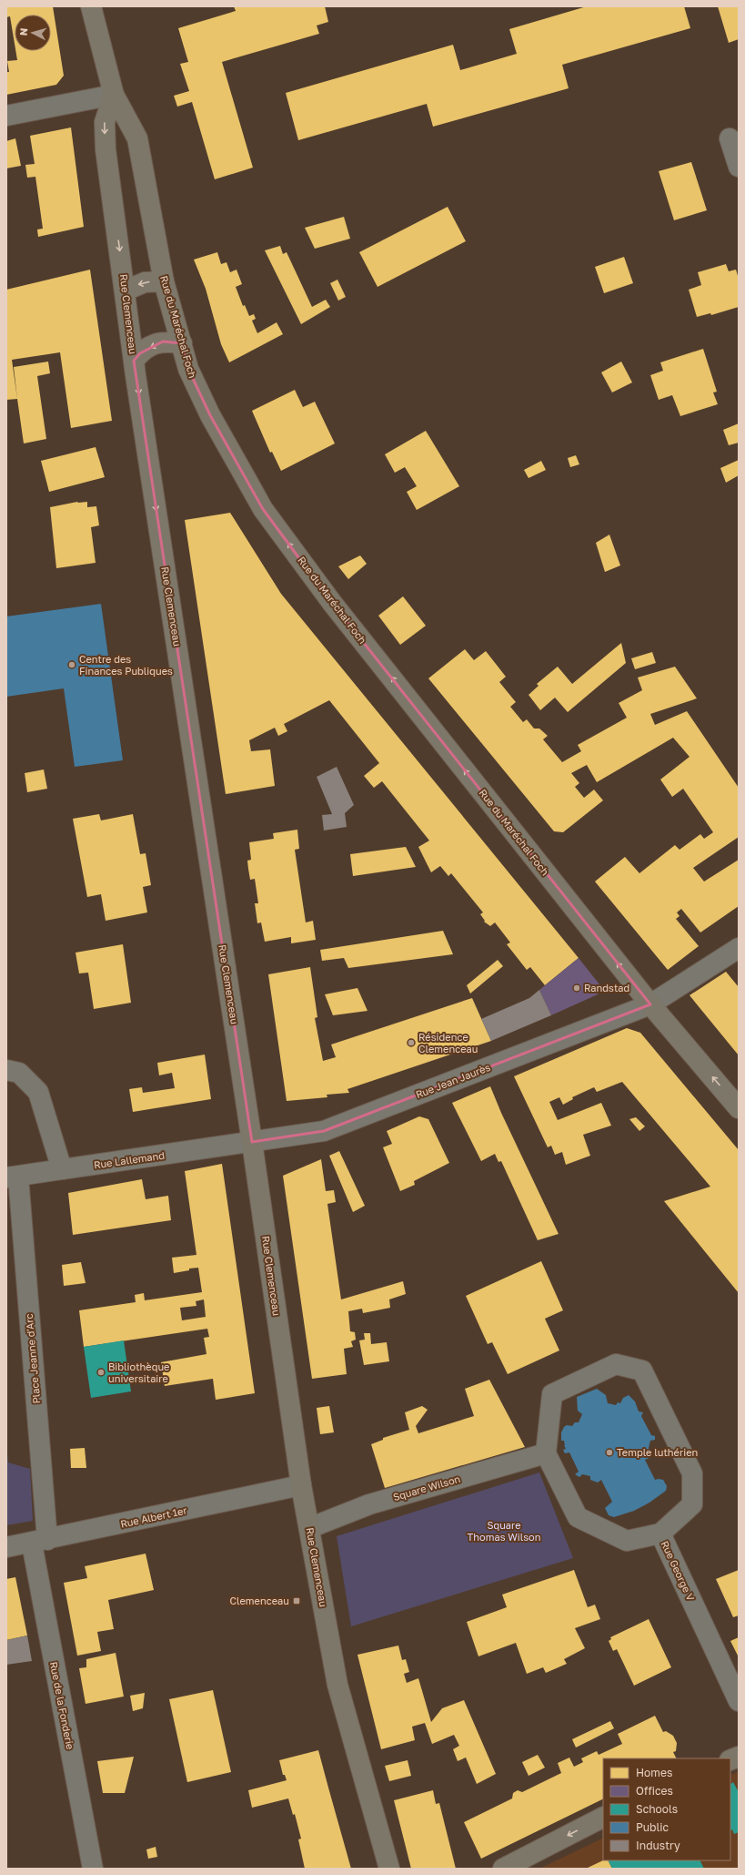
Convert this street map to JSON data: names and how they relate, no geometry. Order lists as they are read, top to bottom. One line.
{"streets":{"main road":["Rue Clemenceau","Rue du Maréchal Foch"],"street":["Rue Jean Jaurès","Rue Lallemand","Place Jeanne d'Arc","Square Wilson","Rue Albert 1er","Rue George V","Rue de la Fonderie"]},"crossings":[["Rue Clemenceau","Rue du Maréchal Foch"],["Rue Clemenceau","Rue Jean Jaurès"],["Rue Clemenceau","Rue Lallemand"],["Rue Clemenceau","Square Wilson"],["Rue Clemenceau","Rue Albert 1er"],["Rue du Maréchal Foch","Rue Jean Jaurès"],["Rue Jean Jaurès","Rue Lallemand"],["Rue Lallemand","Place Jeanne d'Arc"],["Place Jeanne d'Arc","Rue Albert 1er"],["Place Jeanne d'Arc","Rue de la Fonderie"],["Square Wilson","Rue George V"],["Rue Albert 1er","Rue de la Fonderie"]],"one_way":["Rue Clemenceau","Rue du Maréchal Foch"],"parks":["Square Thomas Wilson"],"places":{"other":["Centre des Finances Publiques","Randstad","Résidence Clemenceau","Bibliothèque universitaire","Temple luthérien"],"transit":["Clemenceau"]},"legend":["Homes","Offices","Schools","Public","Industry"],"north":"left"}
